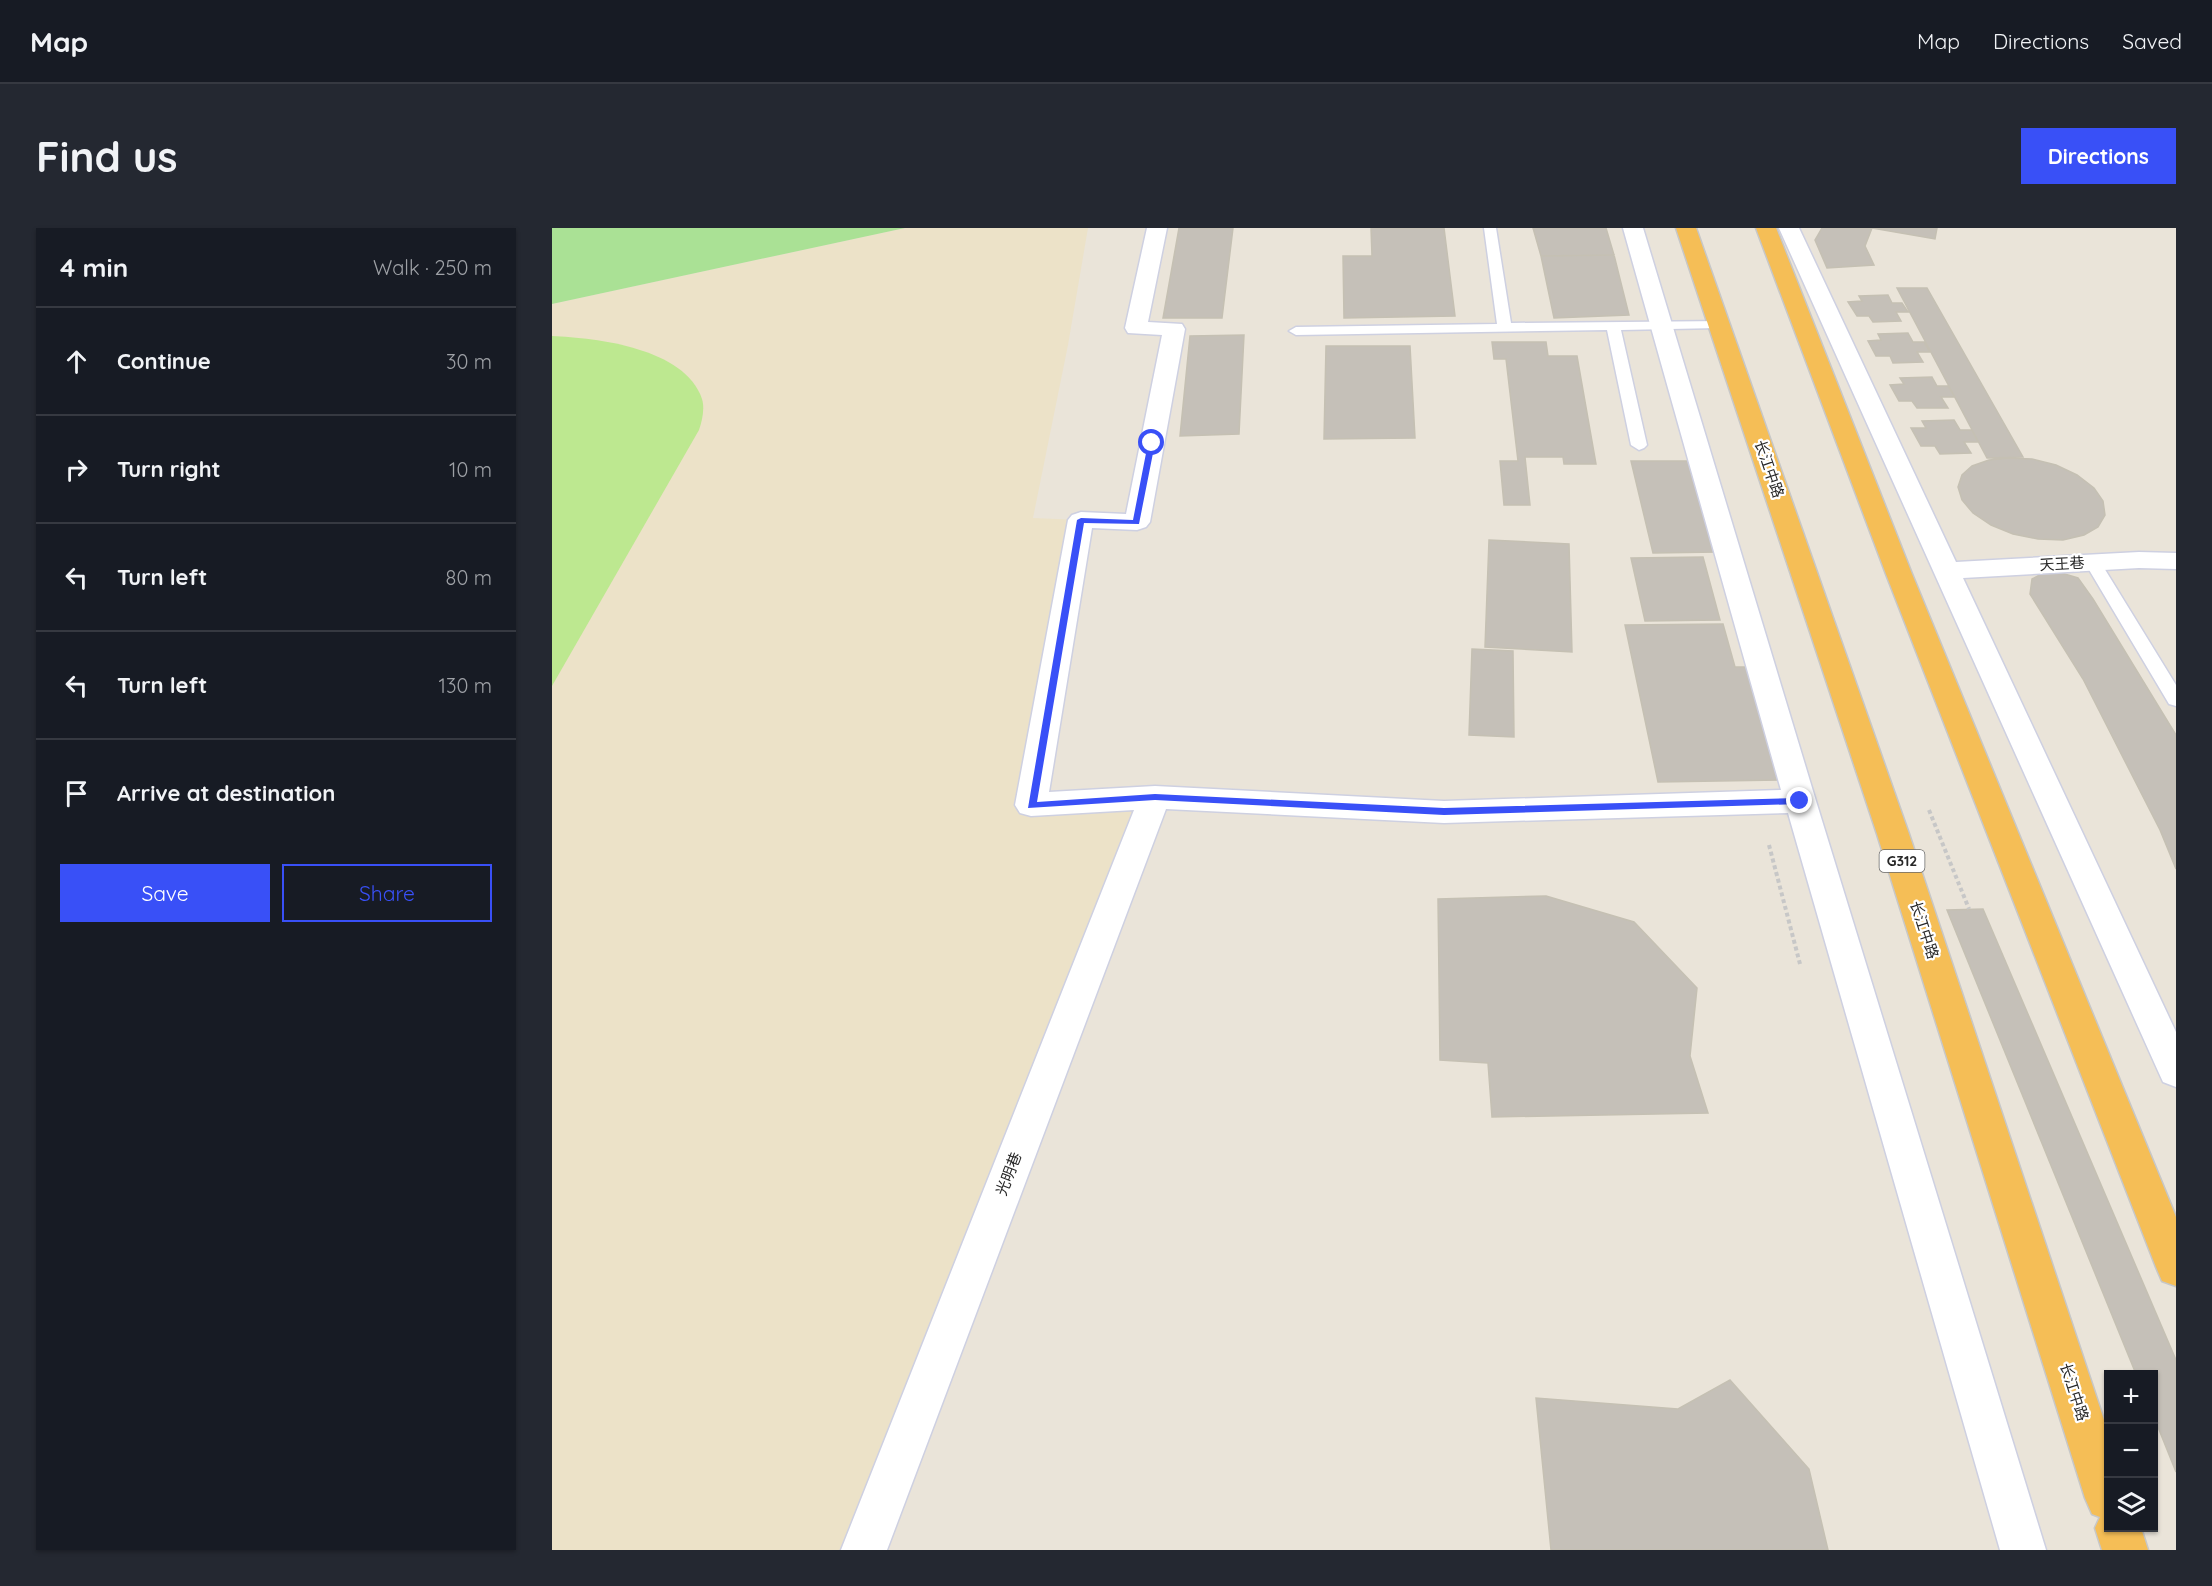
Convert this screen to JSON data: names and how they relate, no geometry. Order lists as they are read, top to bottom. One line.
{"streets":{"highway":["长江中路","G312"],"street":["天王巷","光明巷"]},"page":{"header":"Map","nav":["Map","Directions","Saved"],"buttons":["Directions",["Save","Share"]],"title":"Find us","heading":["4 min","Walk · 250 m"],"list":[["Continue","30 m"],["Turn right","10 m"],["Turn left","80 m"],["Turn left","130 m"],"Arrive at destination"],"map_buttons":["+","−"]}}
